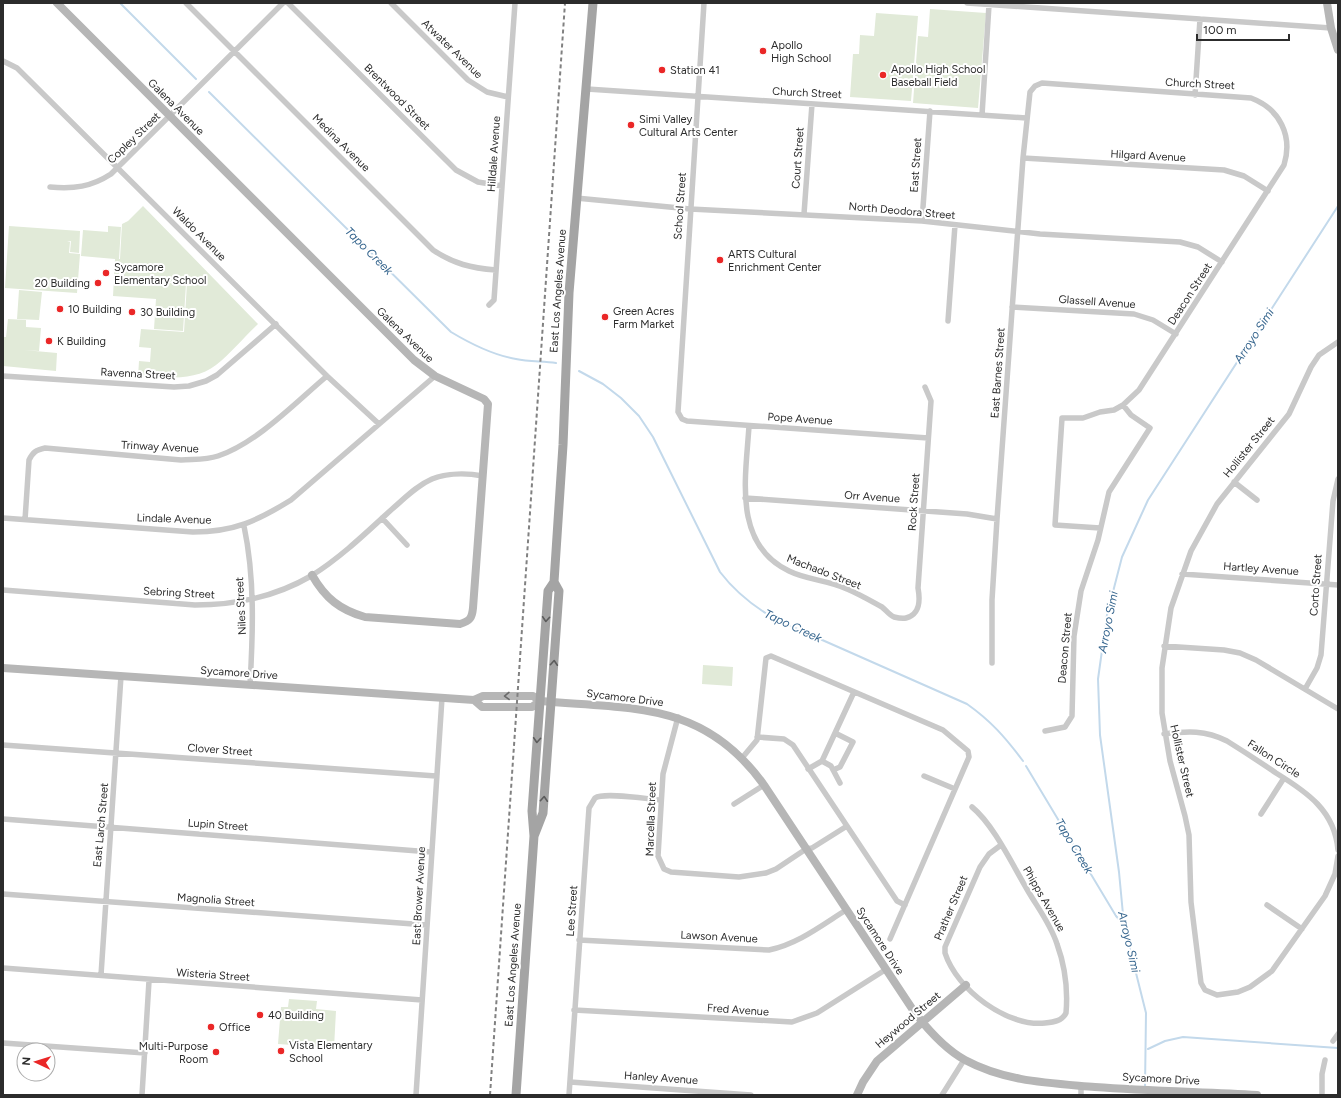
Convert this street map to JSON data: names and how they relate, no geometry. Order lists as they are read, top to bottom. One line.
{"streets":{"main road":["Galena Avenue","East Los Angeles Avenue","Sycamore Drive","Heywood Street"],"street":["Atwater Avenue","Church Street","Brentwood Street","Copley Street","Medina Avenue","Hilldale Avenue","Hilgard Avenue","Court Street","East Street","School Street","North Deodora Street","Waldo Avenue","Deacon Street","Glassell Avenue","East Barnes Street","Ravenna Street","Pope Avenue","Trinway Avenue","Hollister Street","Orr Avenue","Rock Street","Lindale Avenue","Hartley Avenue","Machado Street","Corto Street","Sebring Street","Niles Street","Clover Street","Fallon Circle","Marcella Street","East Larch Street","Lupin Street","East Brower Avenue","Phipps Avenue","Magnolia Street","Prather Street","Lee Street","Lawson Avenue","Wisteria Street","Fred Avenue","Hanley Avenue"]},"crossings":[["Atwater Avenue","Hilldale Avenue"],["Church Street","Hilgard Avenue"],["Church Street","Court Street"],["Church Street","East Street"],["Church Street","School Street"],["Church Street","East Los Angeles Avenue"],["Church Street","Deacon Street"],["Church Street","East Barnes Street"],["Brentwood Street","Hilldale Avenue"],["Galena Avenue","Copley Street"],["Galena Avenue","Lindale Avenue"],["Galena Avenue","Sebring Street"],["Copley Street","Medina Avenue"],["Copley Street","Waldo Avenue"],["Medina Avenue","Hilldale Avenue"],["Hilgard Avenue","Deacon Street"],["Hilgard Avenue","East Barnes Street"],["Court Street","North Deodora Street"],["East Street","North Deodora Street"],["School Street","North Deodora Street"],["School Street","Pope Avenue"],["North Deodora Street","East Los Angeles Avenue"],["North Deodora Street","Deacon Street"],["North Deodora Street","East Barnes Street"],["Waldo Avenue","Ravenna Street"],["Waldo Avenue","Trinway Avenue"],["Waldo Avenue","Lindale Avenue"],["East Los Angeles Avenue","Sycamore Drive"],["Deacon Street","Glassell Avenue"],["Glassell Avenue","East Barnes Street"],["East Barnes Street","Orr Avenue"],["Pope Avenue","Rock Street"],["Pope Avenue","Machado Street"],["Trinway Avenue","Lindale Avenue"],["Hollister Street","Hartley Avenue"],["Hollister Street","Fallon Circle"],["Orr Avenue","Rock Street"],["Orr Avenue","Machado Street"],["Rock Street","Machado Street"],["Lindale Avenue","Niles Street"],["Hartley Avenue","Corto Street"],["Sebring Street","Niles Street"],["Niles Street","Sycamore Drive"],["Sycamore Drive","Marcella Street"],["Sycamore Drive","East Larch Street"],["Sycamore Drive","East Brower Avenue"],["Sycamore Drive","Lawson Avenue"],["Sycamore Drive","Fred Avenue"],["Sycamore Drive","Heywood Street"],["Clover Street","East Larch Street"],["Clover Street","East Brower Avenue"],["Marcella Street","Lee Street"],["East Larch Street","Lupin Street"],["East Larch Street","Magnolia Street"],["East Larch Street","Wisteria Street"],["Lupin Street","East Brower Avenue"],["East Brower Avenue","Magnolia Street"],["East Brower Avenue","Wisteria Street"],["Phipps Avenue","Prather Street"],["Prather Street","Heywood Street"],["Lee Street","Lawson Avenue"],["Lee Street","Fred Avenue"],["Lee Street","Hanley Avenue"]],"water":["Tapo Creek","Arroyo Simi"],"places":["Apollo High School","Station 41","Apollo High School Baseball Field","Simi Valley Cultural Arts Center","ARTS Cultural Enrichment Center","Sycamore Elementary School","20 Building","10 Building","30 Building","Green Acres Farm Market","K Building","40 Building","Office","Vista Elementary School","Multi-Purpose Room"],"scale_bar":"100 m","north":"left"}
